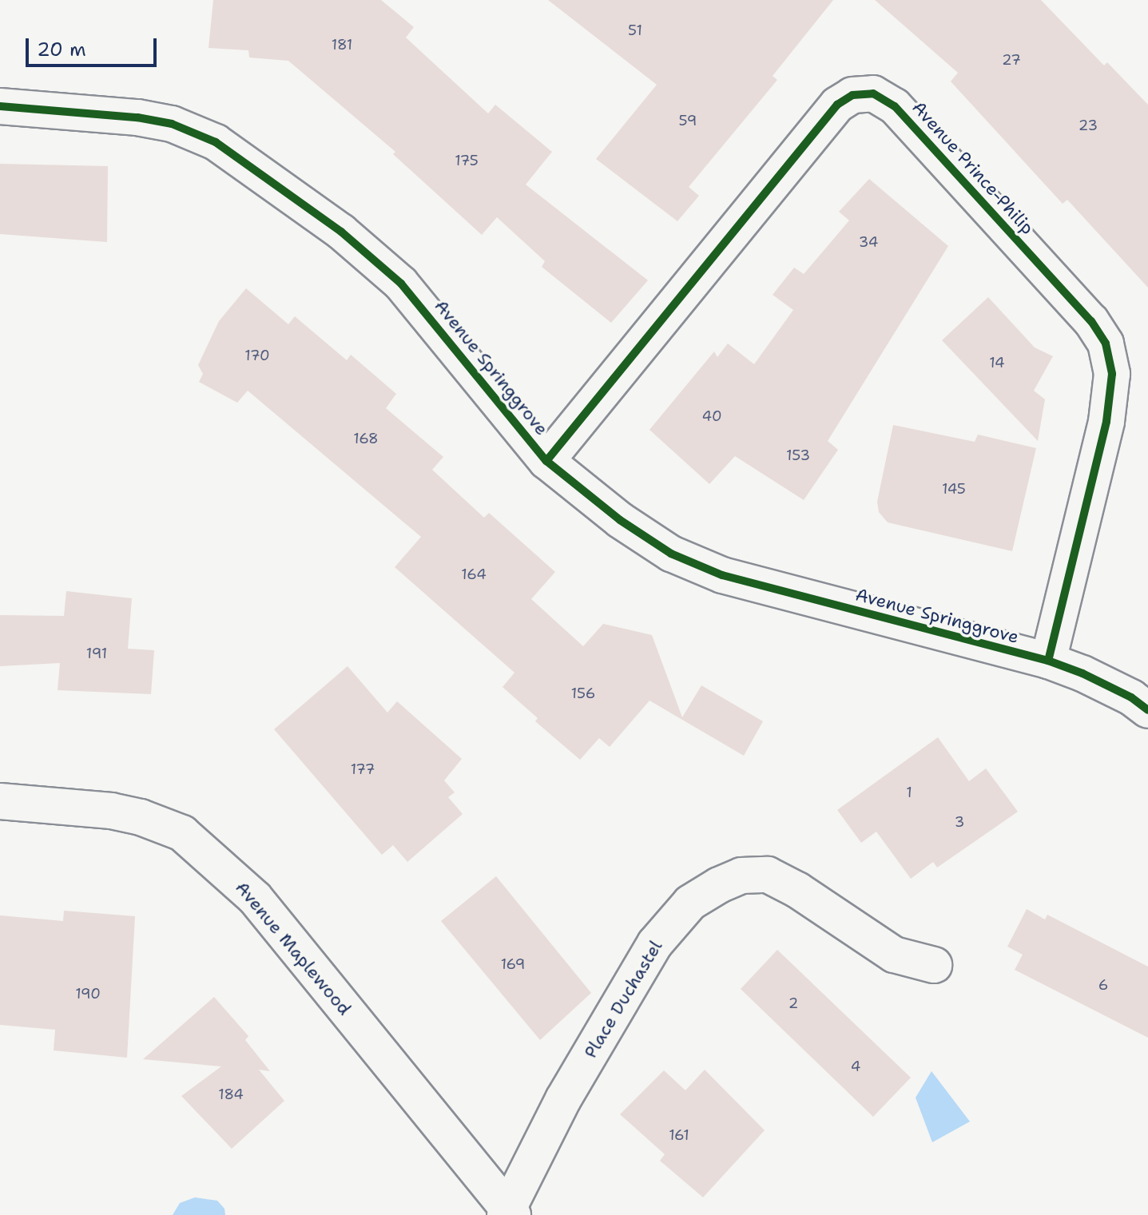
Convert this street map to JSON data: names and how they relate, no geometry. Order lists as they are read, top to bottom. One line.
{"streets":{"street":["Avenue Prince-Philip","Avenue Springgrove","Avenue Maplewood","Place Duchastel"]},"crossings":[["Avenue Prince-Philip","Avenue Springgrove"],["Avenue Maplewood","Place Duchastel"]],"house_numbers":["51","181","27","59","23","175","34","170","14","40","168","153","145","164","191","156","177","1","3","169","6","190","2","4","184","161"],"scale_bar":"20 m"}
